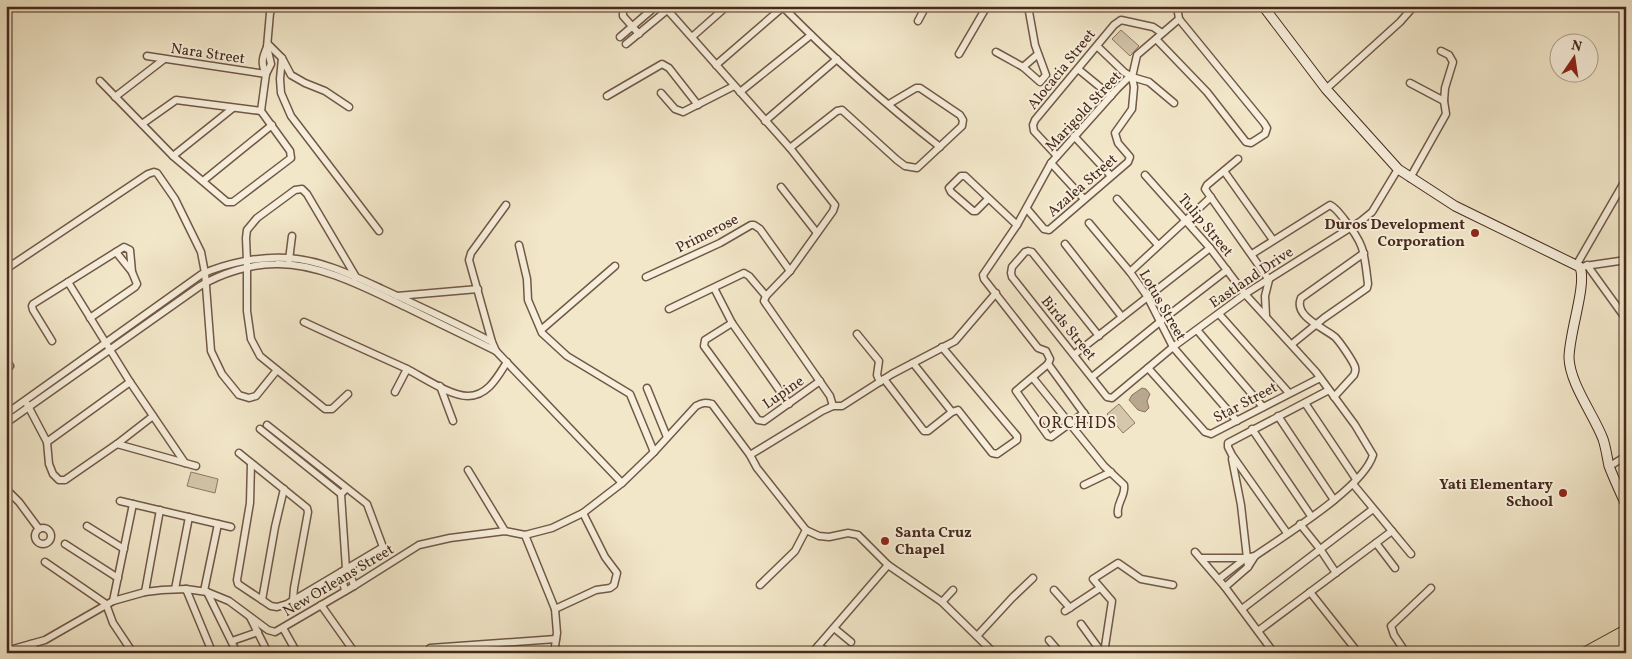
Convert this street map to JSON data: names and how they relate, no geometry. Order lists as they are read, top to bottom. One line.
{"streets":{"street":["Nara Street","Alocacia Street","Marigold Street","Azalea Street","Tulip Street","Primerose","Eastland Drive","Lotus Street","Birds Street","Lupine","Star Street","New Orleans Street"]},"crossings":[["Alocacia Street","Marigold Street"],["Marigold Street","Azalea Street"],["Tulip Street","Eastland Drive"],["Tulip Street","Star Street"],["Eastland Drive","Lotus Street"],["Eastland Drive","Birds Street"],["Eastland Drive","Star Street"],["Lotus Street","Star Street"]],"districts":["ORCHIDS"],"places":["Duros Development Corporation","Yati Elementary School","Santa Cruz Chapel"],"north":"top"}
